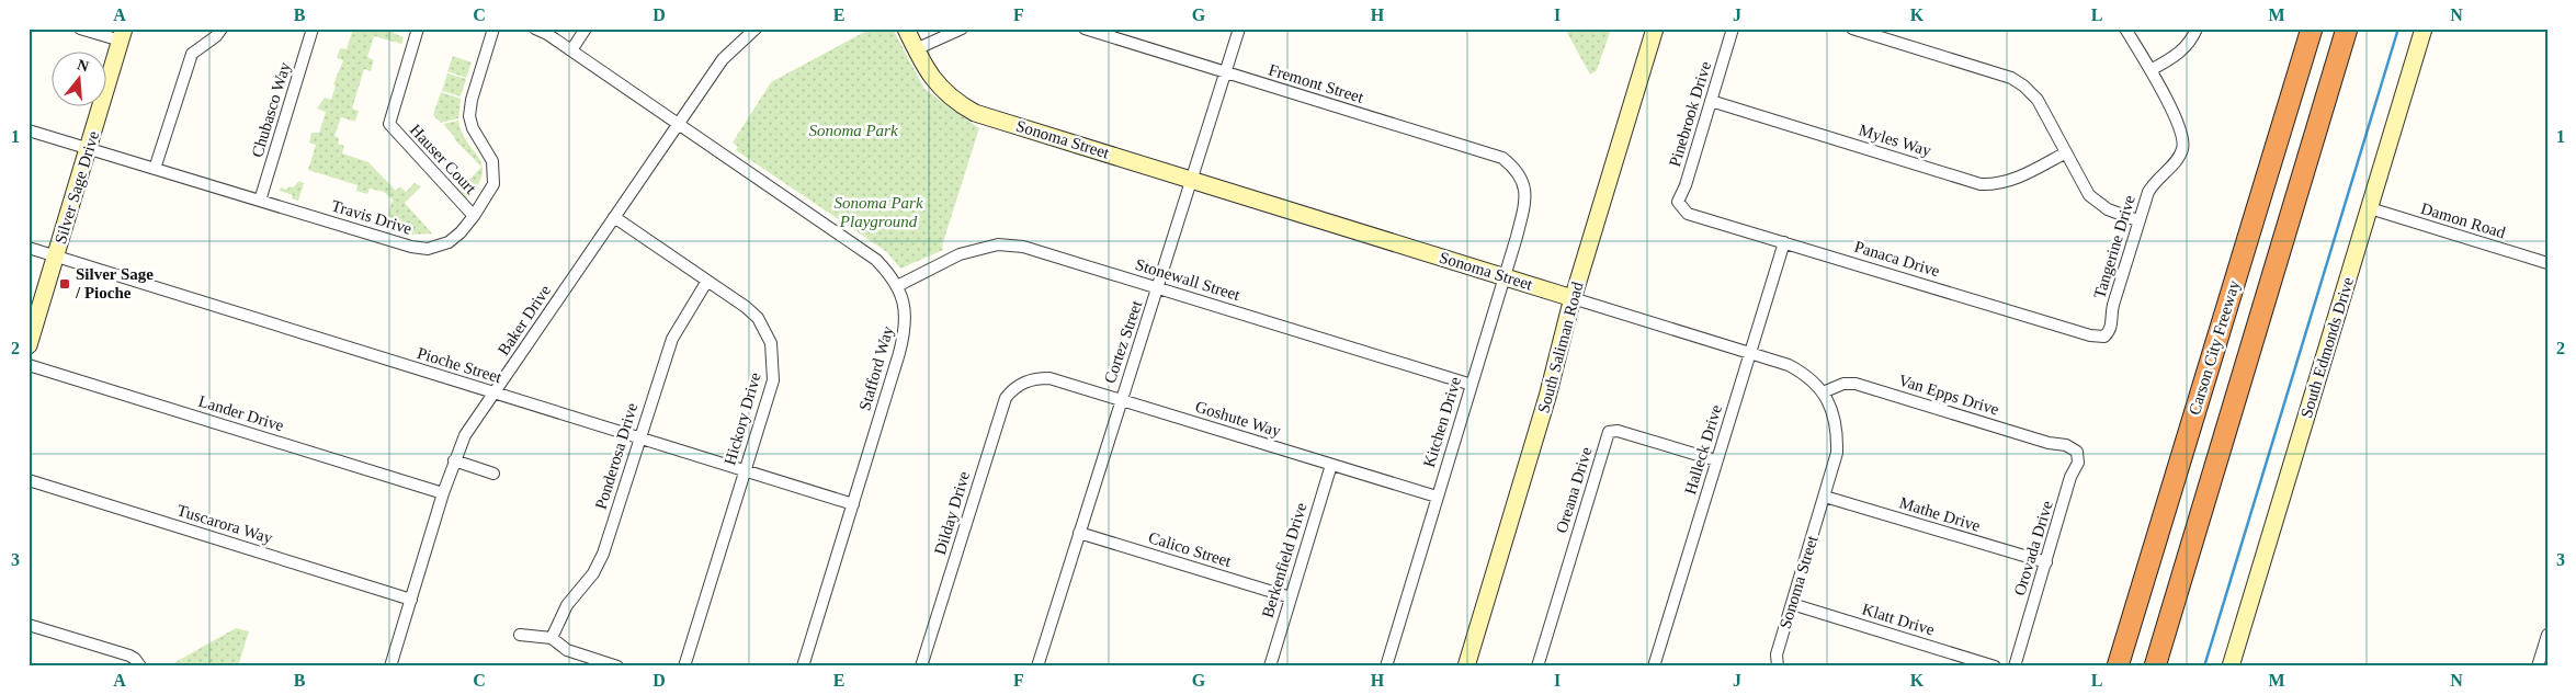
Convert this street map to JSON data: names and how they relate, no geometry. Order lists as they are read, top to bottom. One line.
{"streets":{"highway":["Carson City Freeway"],"street":["Fremont Street","Chubasco Way","Pinebrook Drive","Sonoma Street","Myles Way","Hauser Court","Silver Sage Drive","Travis Drive","Damon Road","Tangerine Drive","Panaca Drive","Stonewall Street","Baker Drive","Cortez Street","South Saliman Road","South Edmonds Drive","Pioche Street","Stafford Way","Van Epps Drive","Lander Drive","Hickory Drive","Goshute Way","Kitchen Drive","Halleck Drive","Ponderosa Drive","Oreana Drive","Dilday Drive","Mathe Drive","Tuscarora Way","Orovada Drive","Calico Street","Berkenfield Drive","Klatt Drive"]},"crossings":[["Fremont Street","Cortez Street"],["Fremont Street","Kitchen Drive"],["Chubasco Way","Travis Drive"],["Pinebrook Drive","Myles Way"],["Pinebrook Drive","Panaca Drive"],["Sonoma Street","Cortez Street"],["Sonoma Street","South Saliman Road"],["Sonoma Street","Van Epps Drive"],["Sonoma Street","Kitchen Drive"],["Sonoma Street","Halleck Drive"],["Sonoma Street","Mathe Drive"],["Sonoma Street","Klatt Drive"],["Hauser Court","Travis Drive"],["Silver Sage Drive","Travis Drive"],["Silver Sage Drive","Pioche Street"],["Damon Road","South Edmonds Drive"],["Tangerine Drive","Panaca Drive"],["Panaca Drive","Halleck Drive"],["Stonewall Street","Cortez Street"],["Stonewall Street","Stafford Way"],["Stonewall Street","Kitchen Drive"],["Baker Drive","Pioche Street"],["Baker Drive","Stafford Way"],["Baker Drive","Lander Drive"],["Baker Drive","Hickory Drive"],["Baker Drive","Tuscarora Way"],["Cortez Street","Goshute Way"],["Cortez Street","Calico Street"],["Pioche Street","Stafford Way"],["Pioche Street","Hickory Drive"],["Pioche Street","Ponderosa Drive"],["Van Epps Drive","Orovada Drive"],["Hickory Drive","Ponderosa Drive"],["Goshute Way","Kitchen Drive"],["Goshute Way","Dilday Drive"],["Goshute Way","Berkenfield Drive"],["Halleck Drive","Oreana Drive"],["Mathe Drive","Orovada Drive"],["Calico Street","Berkenfield Drive"]],"parks":["Sonoma Park","Sonoma Park Playground"],"places":{"transit":["Silver Sage / Pioche"]},"north":"top","grid":{"columns":["A","B","C","D","E","F","G","H","I","J","K","L","M","N"],"rows":["1","2","3"]}}
